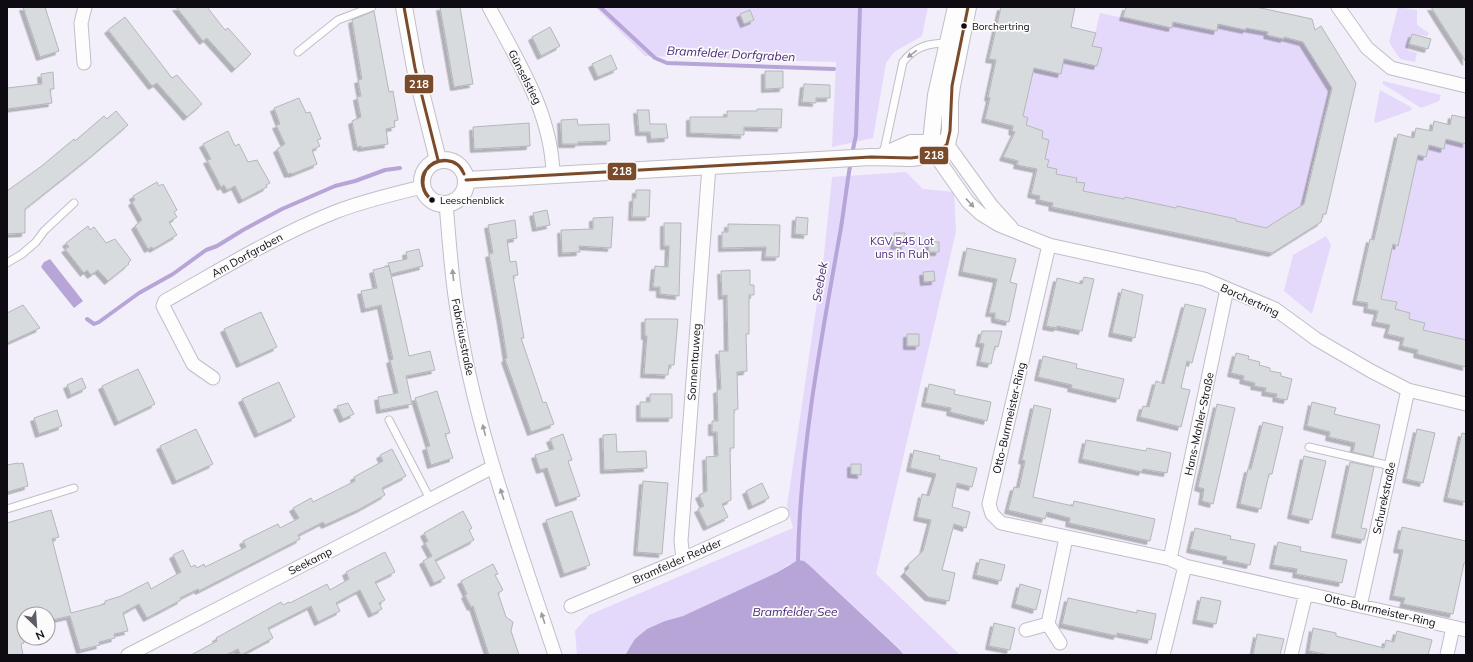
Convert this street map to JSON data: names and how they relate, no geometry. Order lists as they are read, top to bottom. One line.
{"streets":{"street":["Günselstieg","Am Dorfgraben","Borchertring","Fabriciusstraße","Sonnentauweg","Otto-Burrmeister-Ring","Hans-Mahler-Straße","Schurekstraße","Seekamp","Bramfelder Redder"]},"crossings":[["Am Dorfgraben","Fabriciusstraße"],["Borchertring","Otto-Burrmeister-Ring"],["Borchertring","Hans-Mahler-Straße"],["Borchertring","Schurekstraße"],["Fabriciusstraße","Seekamp"],["Sonnentauweg","Bramfelder Redder"],["Otto-Burrmeister-Ring","Hans-Mahler-Straße"],["Otto-Burrmeister-Ring","Schurekstraße"]],"one_way":["Fabriciusstraße"],"water":["Bramfelder Dorfgraben","Seebek","Bramfelder See"],"parks":["KGV 545 Lot uns in Ruh"],"places":["Borchertring","Leeschenblick"],"lines":["transit line 218"],"north":"bottom right"}
